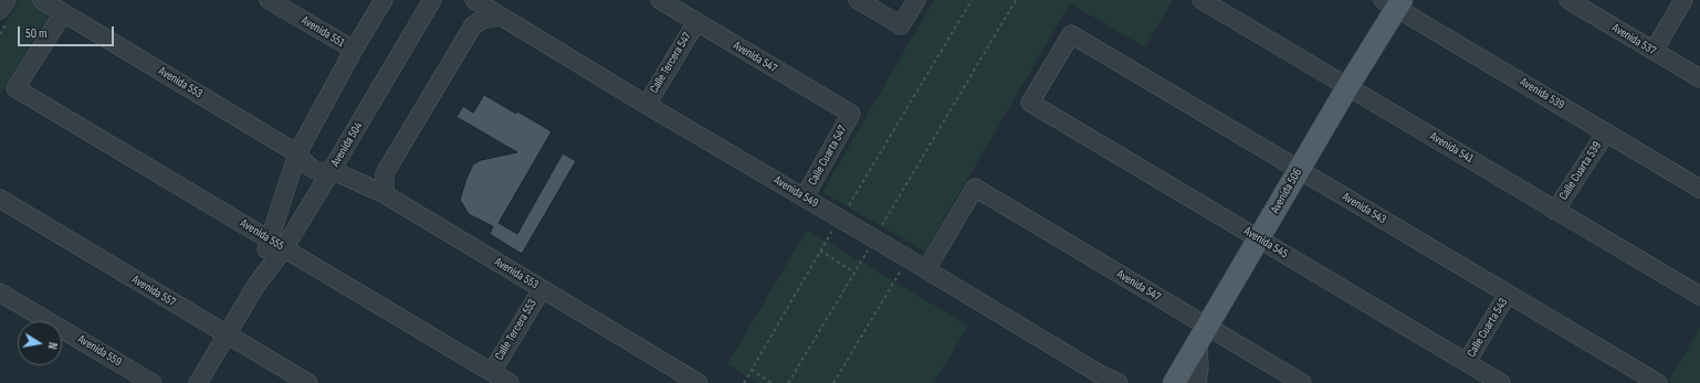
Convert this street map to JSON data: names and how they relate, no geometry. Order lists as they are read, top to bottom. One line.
{"streets":{"main road":["Avenida 506"],"street":["Avenida 551","Avenida 537","Avenida 547","Calle Tercera 547","Avenida 553","Avenida 539","Avenida 504","Avenida 541","Calle Cuarta 547","Calle Cuarta 539","Avenida 549","Avenida 543","Avenida 555","Avenida 545","Avenida 557","Calle Cuarta 543","Calle Tercera 553","Avenida 559"]},"crossings":[["Avenida 551","Avenida 504"],["Avenida 547","Calle Tercera 547"],["Avenida 547","Calle Cuarta 547"],["Avenida 547","Avenida 506"],["Avenida 547","Avenida 549"],["Calle Tercera 547","Avenida 549"],["Avenida 553","Avenida 504"],["Avenida 553","Avenida 555"],["Avenida 553","Calle Tercera 553"],["Avenida 539","Calle Cuarta 539"],["Avenida 539","Avenida 506"],["Avenida 504","Avenida 555"],["Avenida 504","Avenida 557"],["Avenida 541","Calle Cuarta 539"],["Avenida 541","Avenida 506"],["Calle Cuarta 547","Avenida 549"],["Avenida 506","Avenida 543"],["Avenida 506","Avenida 545"],["Avenida 543","Avenida 545"],["Avenida 543","Calle Cuarta 543"],["Avenida 555","Calle Tercera 553"],["Avenida 545","Calle Cuarta 543"]],"scale_bar":"50 m","north":"right"}
